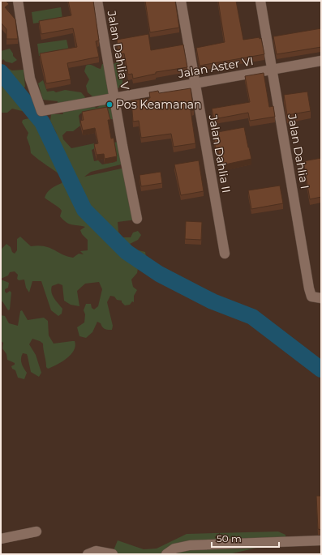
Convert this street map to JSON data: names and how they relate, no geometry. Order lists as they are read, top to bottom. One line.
{"streets":{"street":["Jalan Dahlia V","Jalan Aster VI","Jalan Dahlia I","Jalan Dahlia II"]},"crossings":[["Jalan Dahlia V","Jalan Aster VI"],["Jalan Aster VI","Jalan Dahlia I"],["Jalan Aster VI","Jalan Dahlia II"]],"places":["Pos Keamanan"],"scale_bar":"50 m"}
